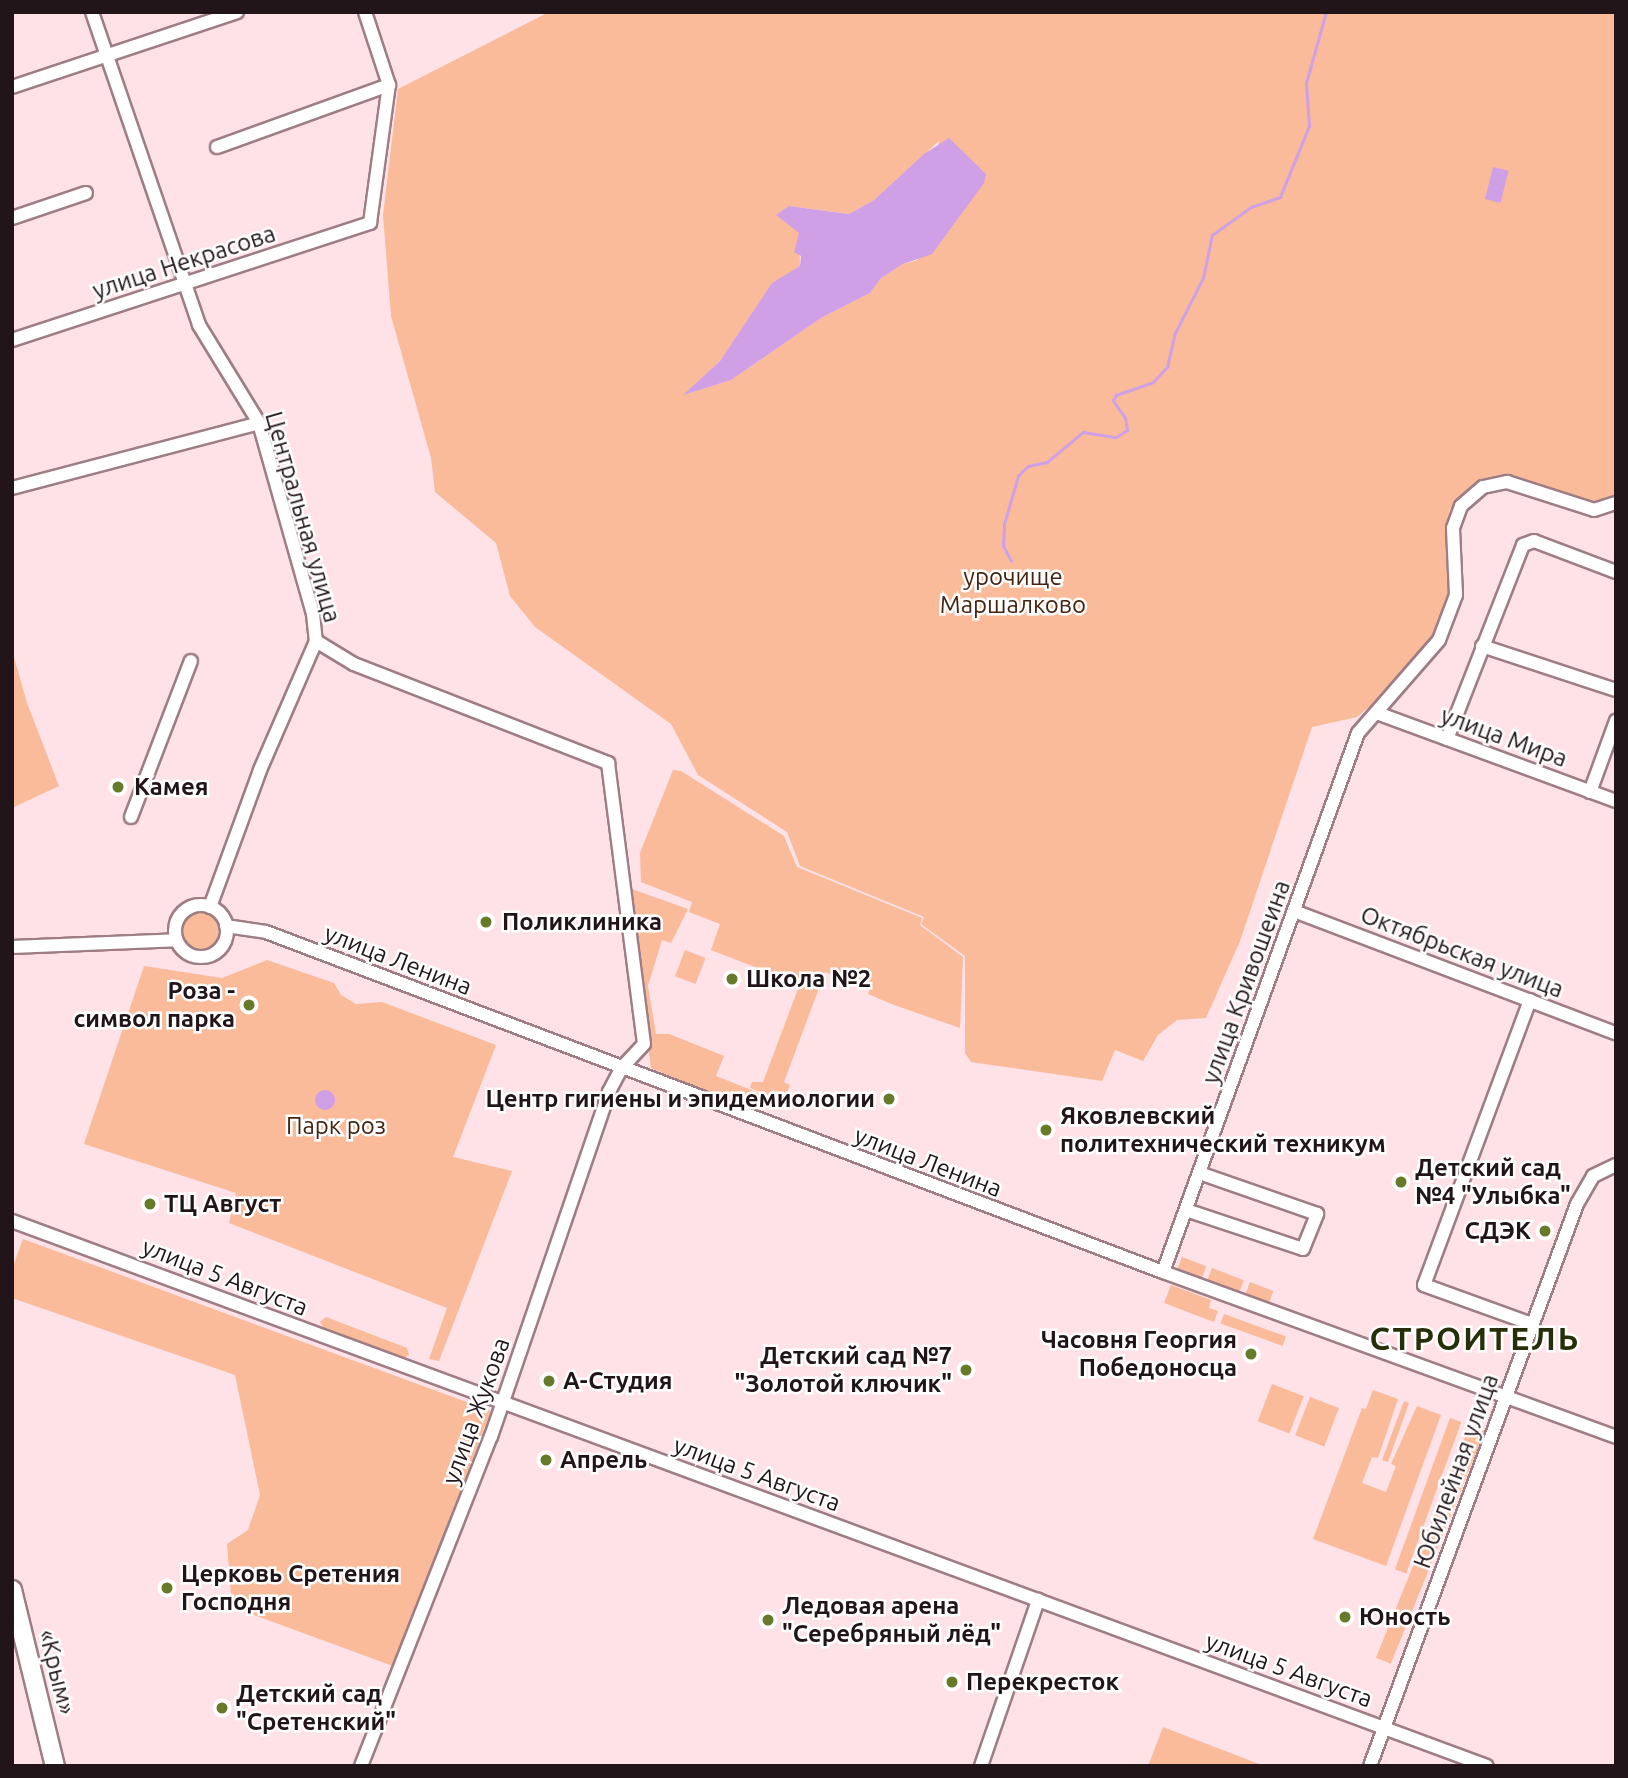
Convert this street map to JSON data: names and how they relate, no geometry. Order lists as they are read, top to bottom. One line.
{"streets":{"highway":["«Крым»"],"street":["улица Некрасова","Центральная улица","улица Мира","Октябрьская улица","улица Ленина","улица Кривошеина","улица 5 Августа","улица Жукова","Юбилейная улица"]},"crossings":[["улица Некрасова","Центральная улица"],["Центральная улица","улица Ленина"],["Центральная улица","улица Жукова"],["улица Мира","улица Кривошеина"],["Октябрьская улица","улица Кривошеина"],["улица Ленина","улица Кривошеина"],["улица Ленина","улица Жукова"],["улица Ленина","Юбилейная улица"],["улица 5 Августа","улица Жукова"],["улица 5 Августа","Юбилейная улица"]],"districts":["СТРОИТЕЛЬ"],"parks":["урочище Маршалково","Парк роз"],"places":["Камея","Поликлиника","Школа №2","Роза - символ парка","Центр гигиены и эпидемиологии","Яковлевский политехнический техникум","Детский сад №4 \"Улыбка\"","ТЦ Август","СДЭК","Часовня Георгия Победоносца","Детский сад №7 \"Золотой ключик\"","А-Студия","Апрель","Церковь Сретения Господня","Юность","Ледовая арена \"Серебряный лёд\"","Перекресток","Детский сад \"Сретенский\""]}
